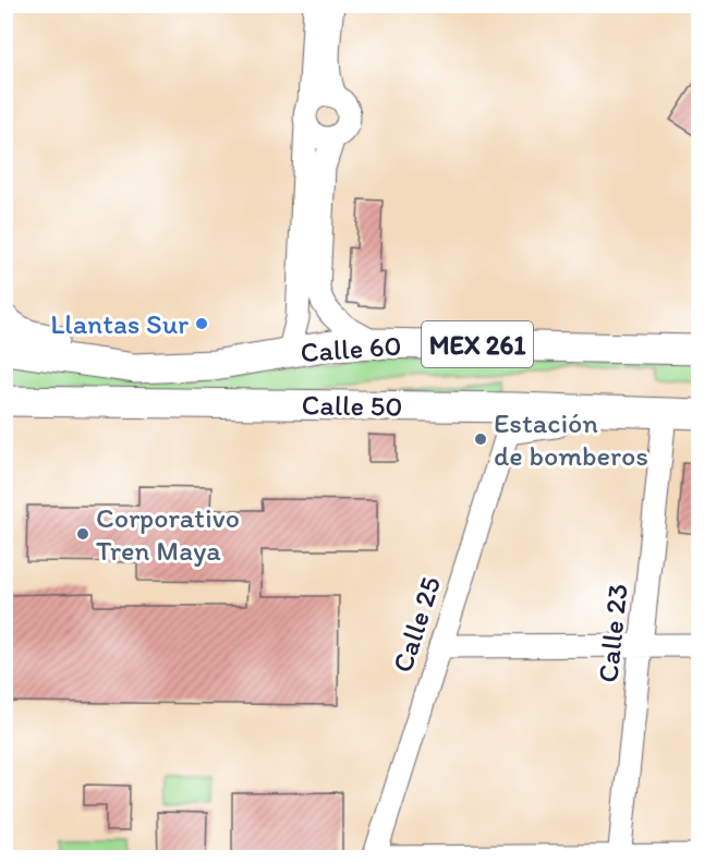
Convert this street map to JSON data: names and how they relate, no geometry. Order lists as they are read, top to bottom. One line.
{"streets":{"main road":["MEX 261","Calle 60","Calle 50"],"street":["Calle 25","Calle 23"]},"crossings":[["Calle 50","Calle 25"],["Calle 50","Calle 23"]],"places":["Llantas Sur","Estación de bomberos","Corporativo Tren Maya"]}
